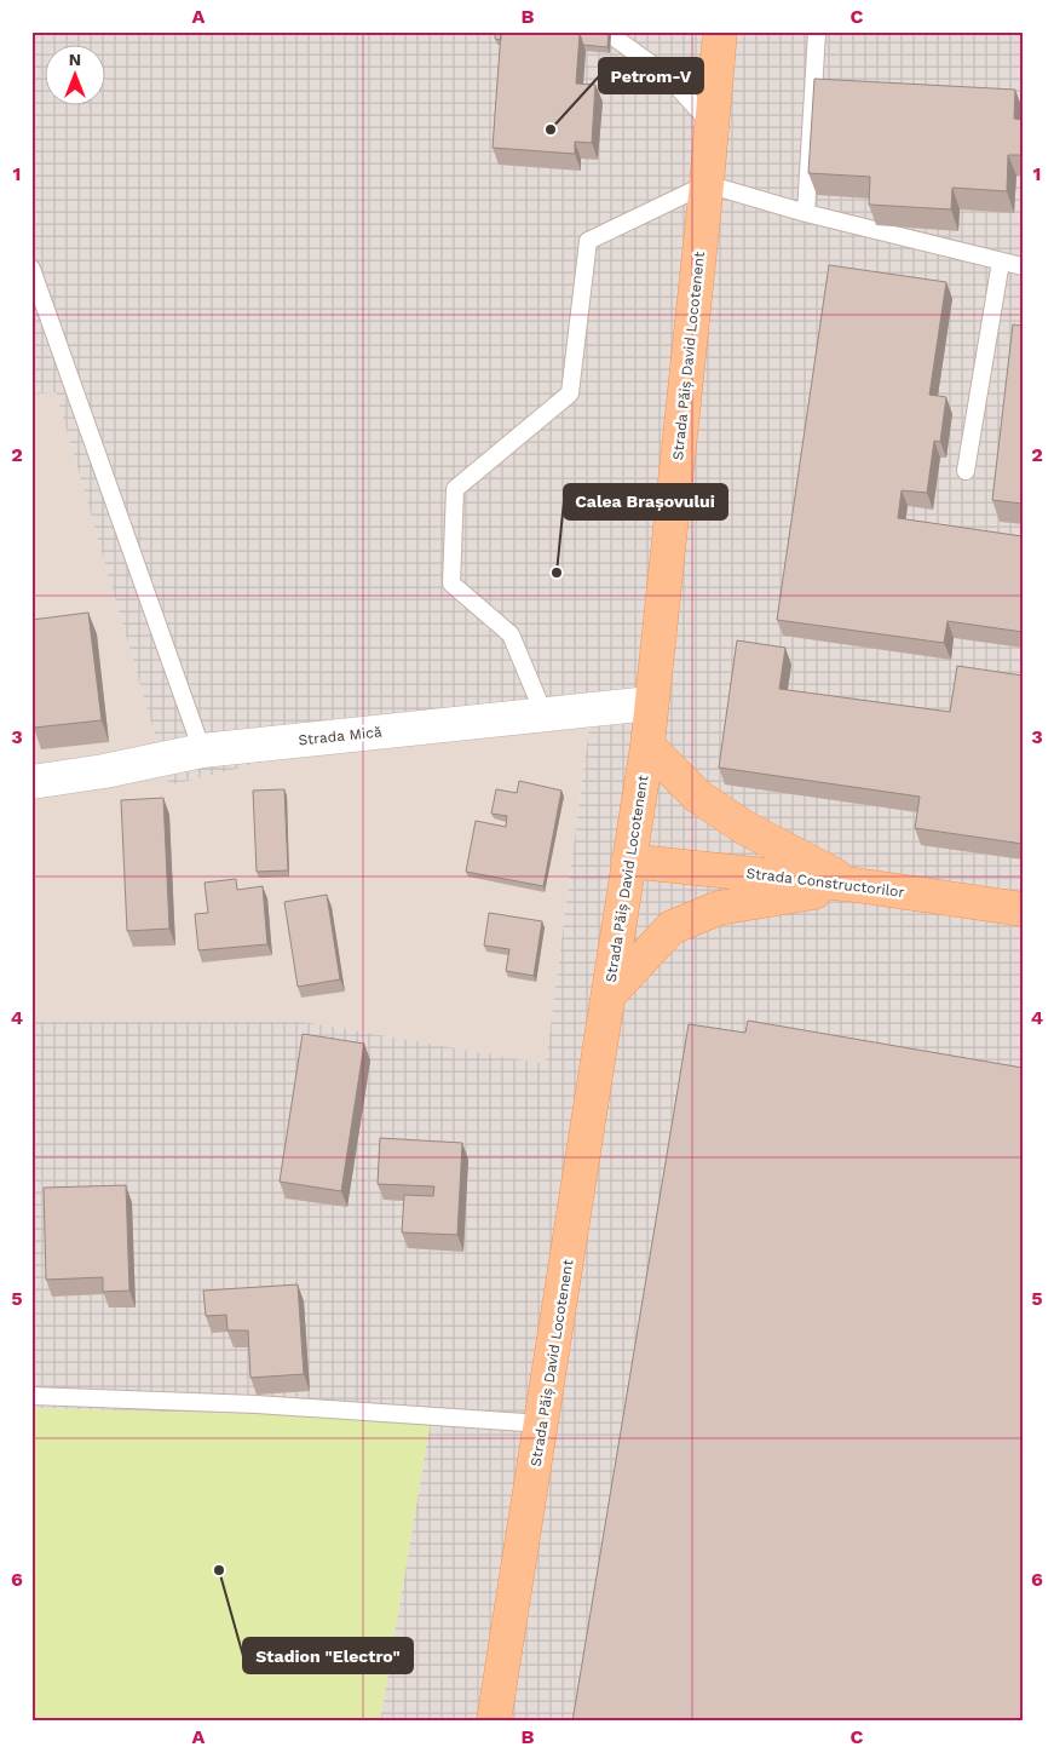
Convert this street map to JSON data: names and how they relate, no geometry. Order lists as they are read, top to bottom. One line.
{"streets":{"main road":["Strada Păiș David Locotenent","Strada Constructorilor"],"street":["Strada Mică"]},"crossings":[["Strada Păiș David Locotenent","Strada Mică"],["Strada Păiș David Locotenent","Strada Constructorilor"]],"places":["Petrom-V","Calea Brașovului","Stadion \"Electro\""],"north":"top","grid":{"columns":["A","B","C"],"rows":["1","2","3","4","5","6"]}}
